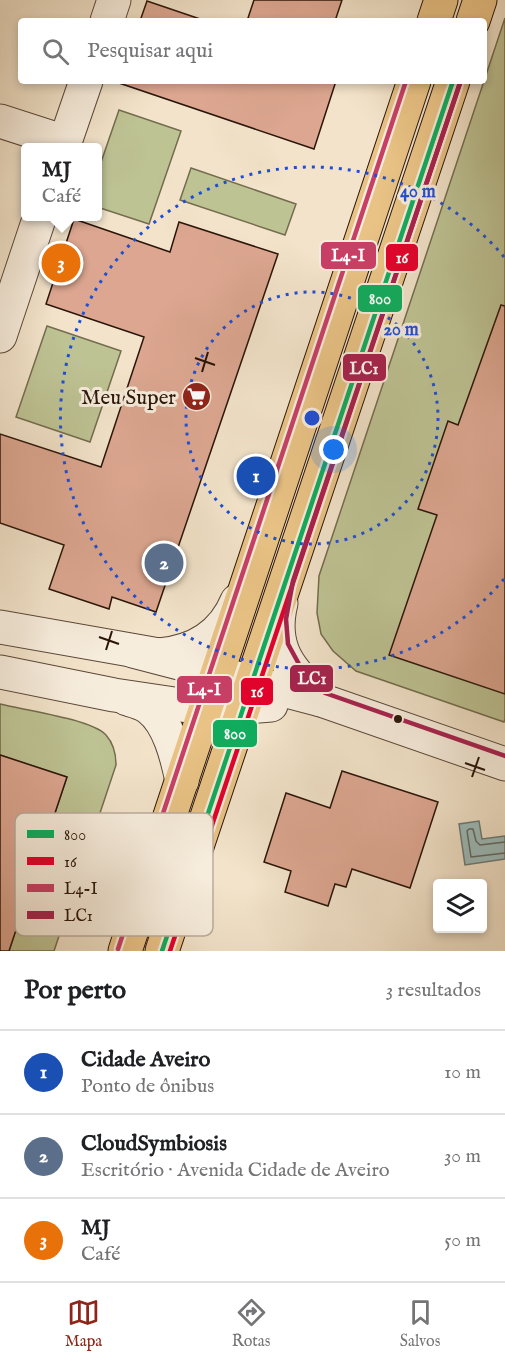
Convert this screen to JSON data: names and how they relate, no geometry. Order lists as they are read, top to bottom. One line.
{"places":{"supermarket":["Meu Super"]},"lines":["transit line 800","transit line 16","transit line L4-I","transit line LC1"],"legend":["800","16","L4-I","LC1"],"page":{"search":"Pesquisar aqui","popup":["MJ","Café"],"pins":["3","1","2"],"heading":["Por perto","3 resultados"],"list":[{"mark":"1","name":"Cidade Aveiro","note":"Ponto de ônibus","value":"10 m"},{"mark":"2","name":"CloudSymbiosis","note":"Escritório · Avenida Cidade de Aveiro","value":"30 m"},{"mark":"3","name":"MJ","note":"Café","value":"50 m"}],"nav":["Mapa","Rotas","Salvos"]},"rings":["40 m","20 m"]}
